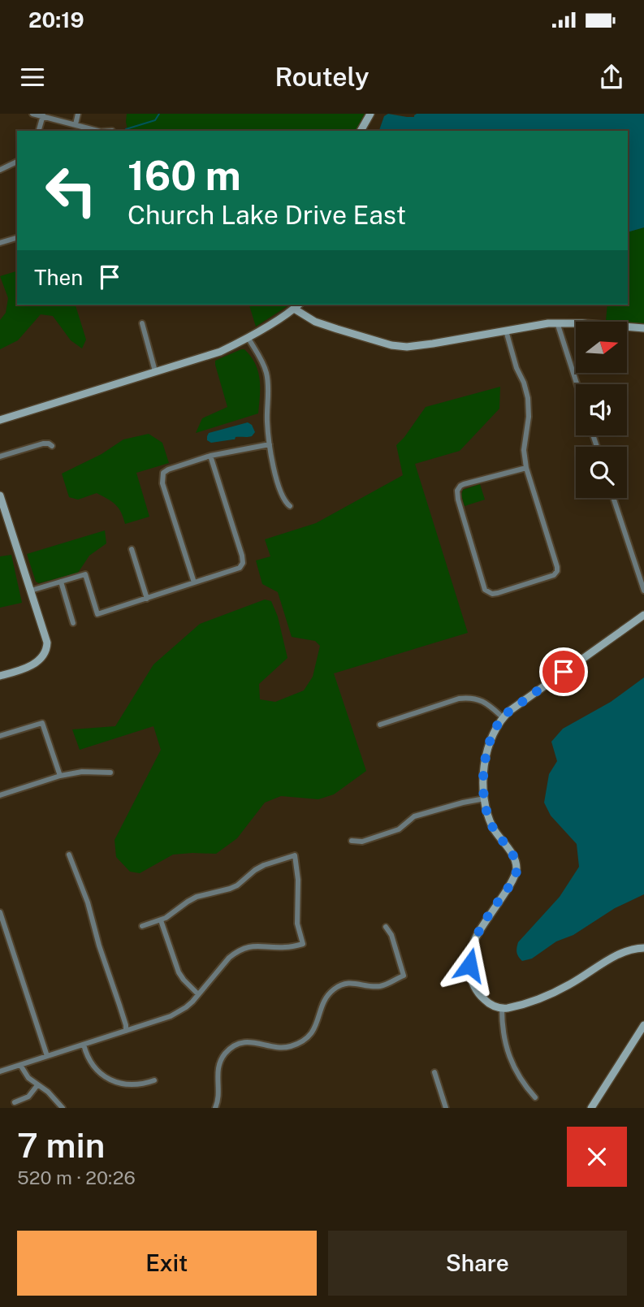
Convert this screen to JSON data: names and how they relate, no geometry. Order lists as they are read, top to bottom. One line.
{"north":"right","page":{"status":"20:19","header":"Routely","turn":["160 m","Church Lake Drive East"],"then":"Then","heading":["7 min","520 m · 20:26"],"buttons":["Exit","Share"]}}
